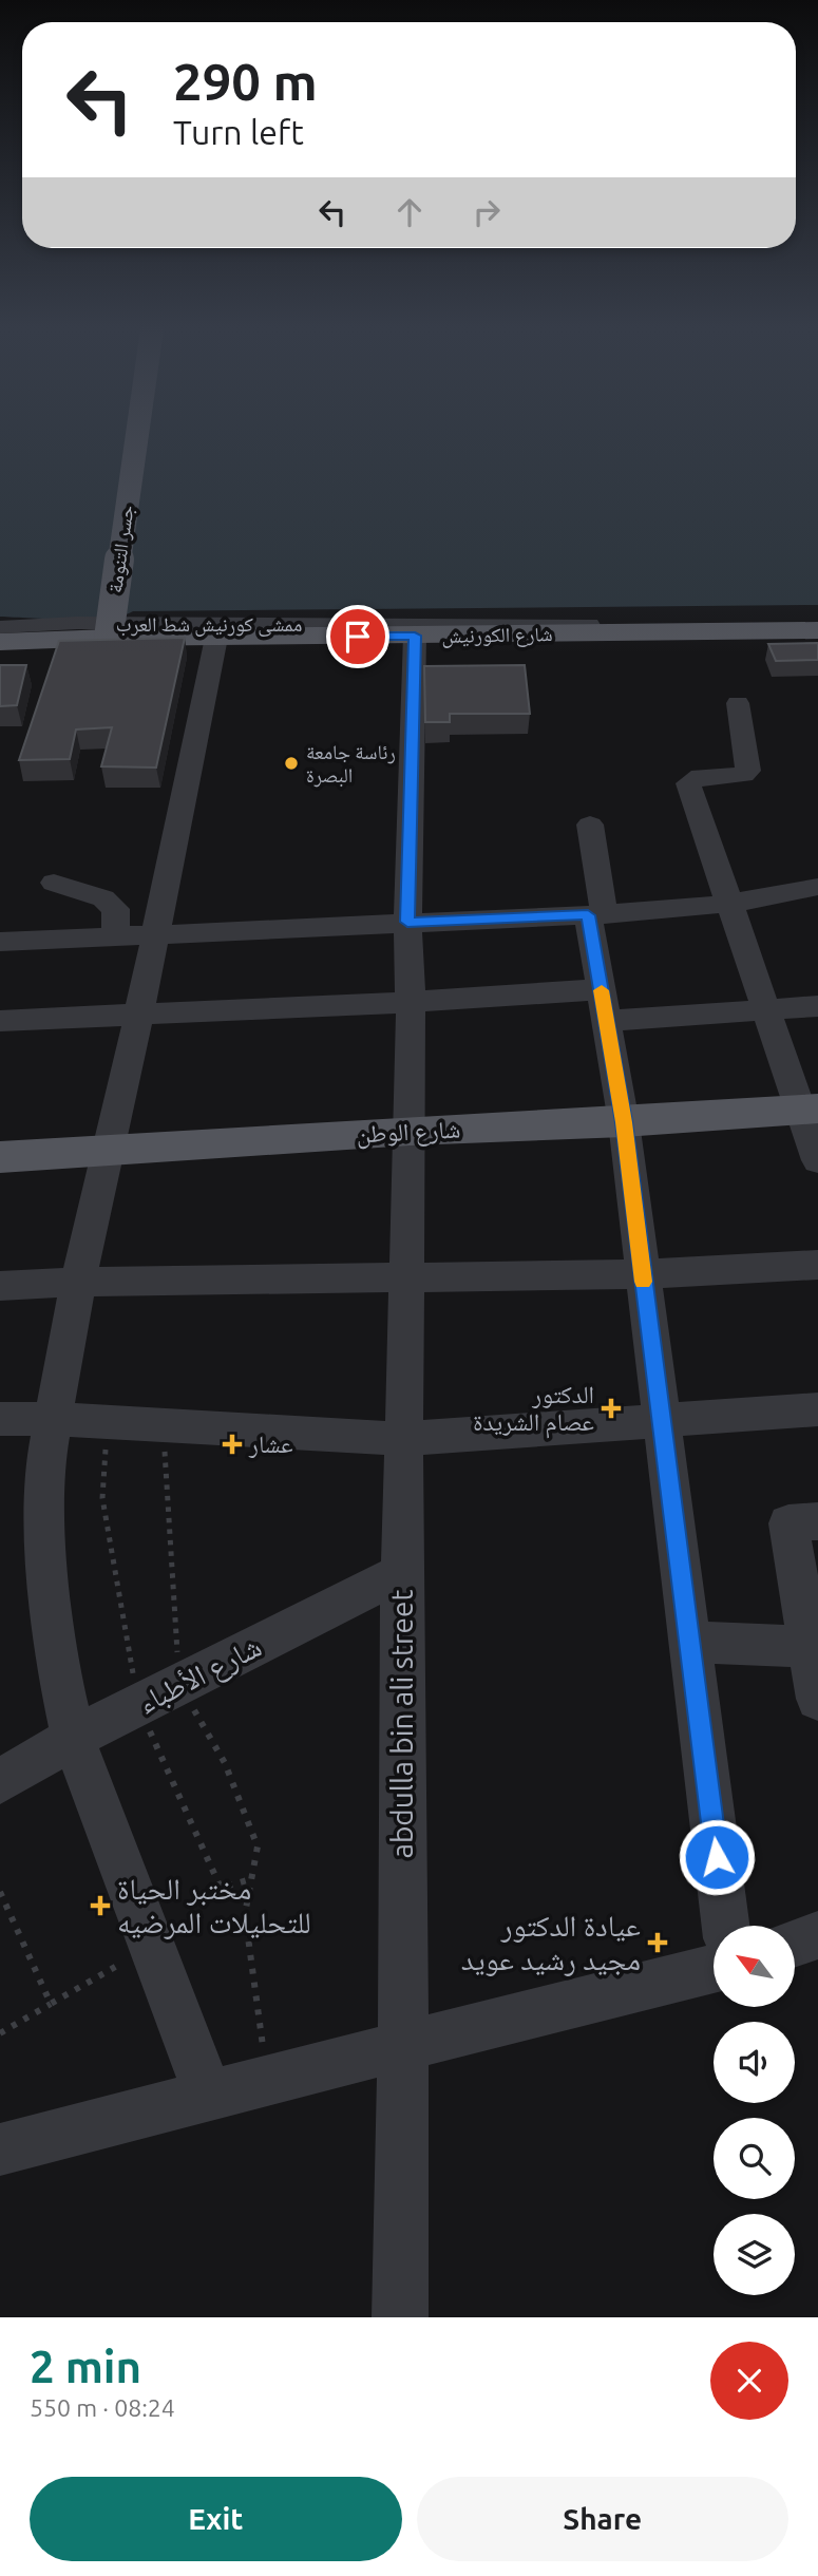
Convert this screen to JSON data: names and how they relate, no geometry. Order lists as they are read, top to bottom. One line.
{"streets":{"main road":["جسر التنومة","شارع الكورنيش","شارع الوطن"],"street":["ممشى كورنيش شط العرب","شارع الأطباء","abdulla bin ali street"]},"crossings":[["جسر التنومة","شارع الكورنيش"],["ممشى كورنيش شط العرب","شارع الكورنيش"],["شارع الكورنيش","abdulla bin ali street"],["شارع الوطن","abdulla bin ali street"],["شارع الأطباء","abdulla bin ali street"]],"places":{"other":["رئاسة جامعة البصرة"],"health":["الدكتور عصام الشريدة","عشار","مختبر الحياة للتحليلات المرضيه","عيادة الدكتور مجيد رشيد عويد"]},"north":"top left","page":{"turn":["290 m","Turn left"],"heading":["2 min","550 m · 08:24"],"buttons":["Exit","Share"]}}
